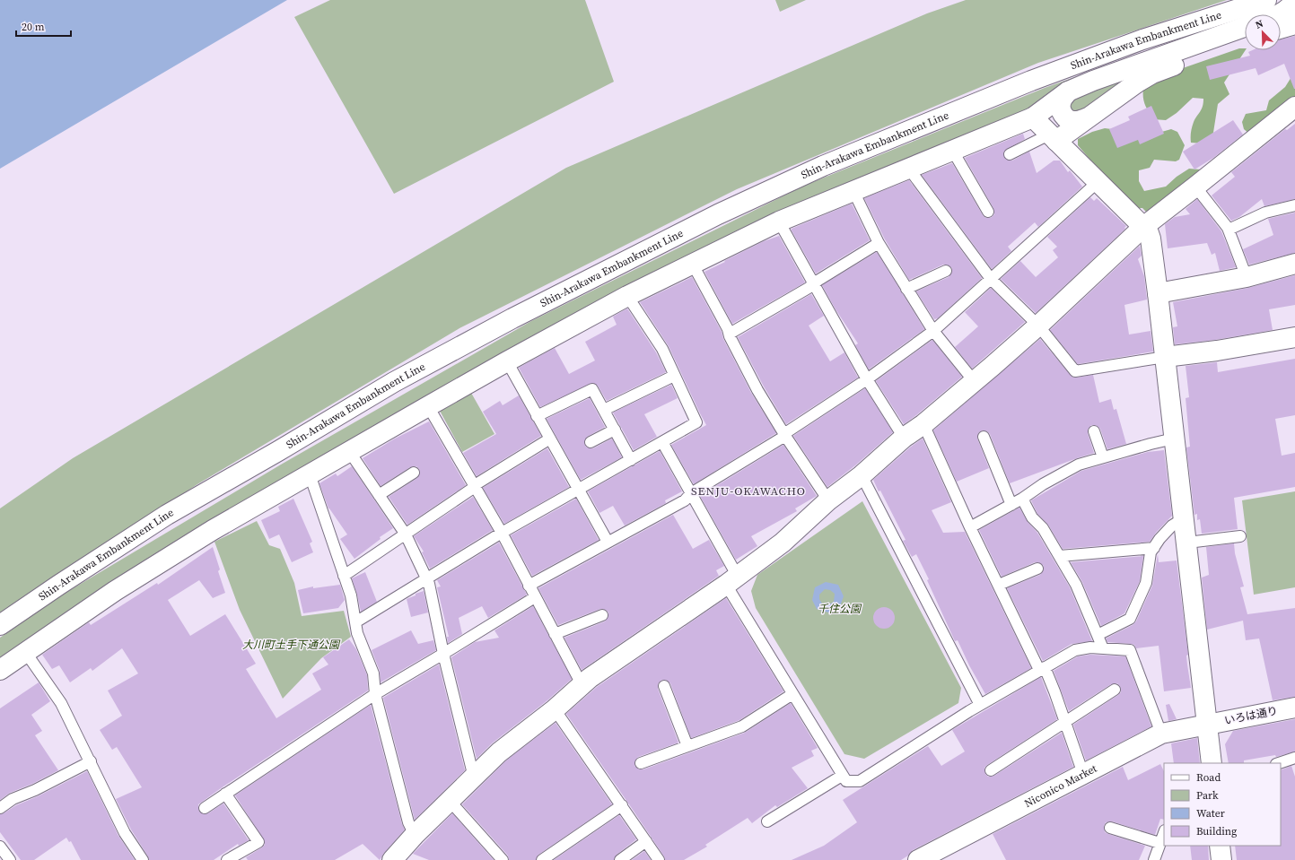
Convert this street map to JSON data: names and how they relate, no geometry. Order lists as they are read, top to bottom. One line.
{"streets":{"street":["Shin-Arakawa Embankment Line","いろは通り","Niconico Market"]},"crossings":[["いろは通り","Niconico Market"]],"districts":["SENJU-OKAWACHO"],"parks":["千住公園","大川町土手下通公園"],"legend":["Road","Park","Water","Building"],"scale_bar":"20 m","north":"top left"}
